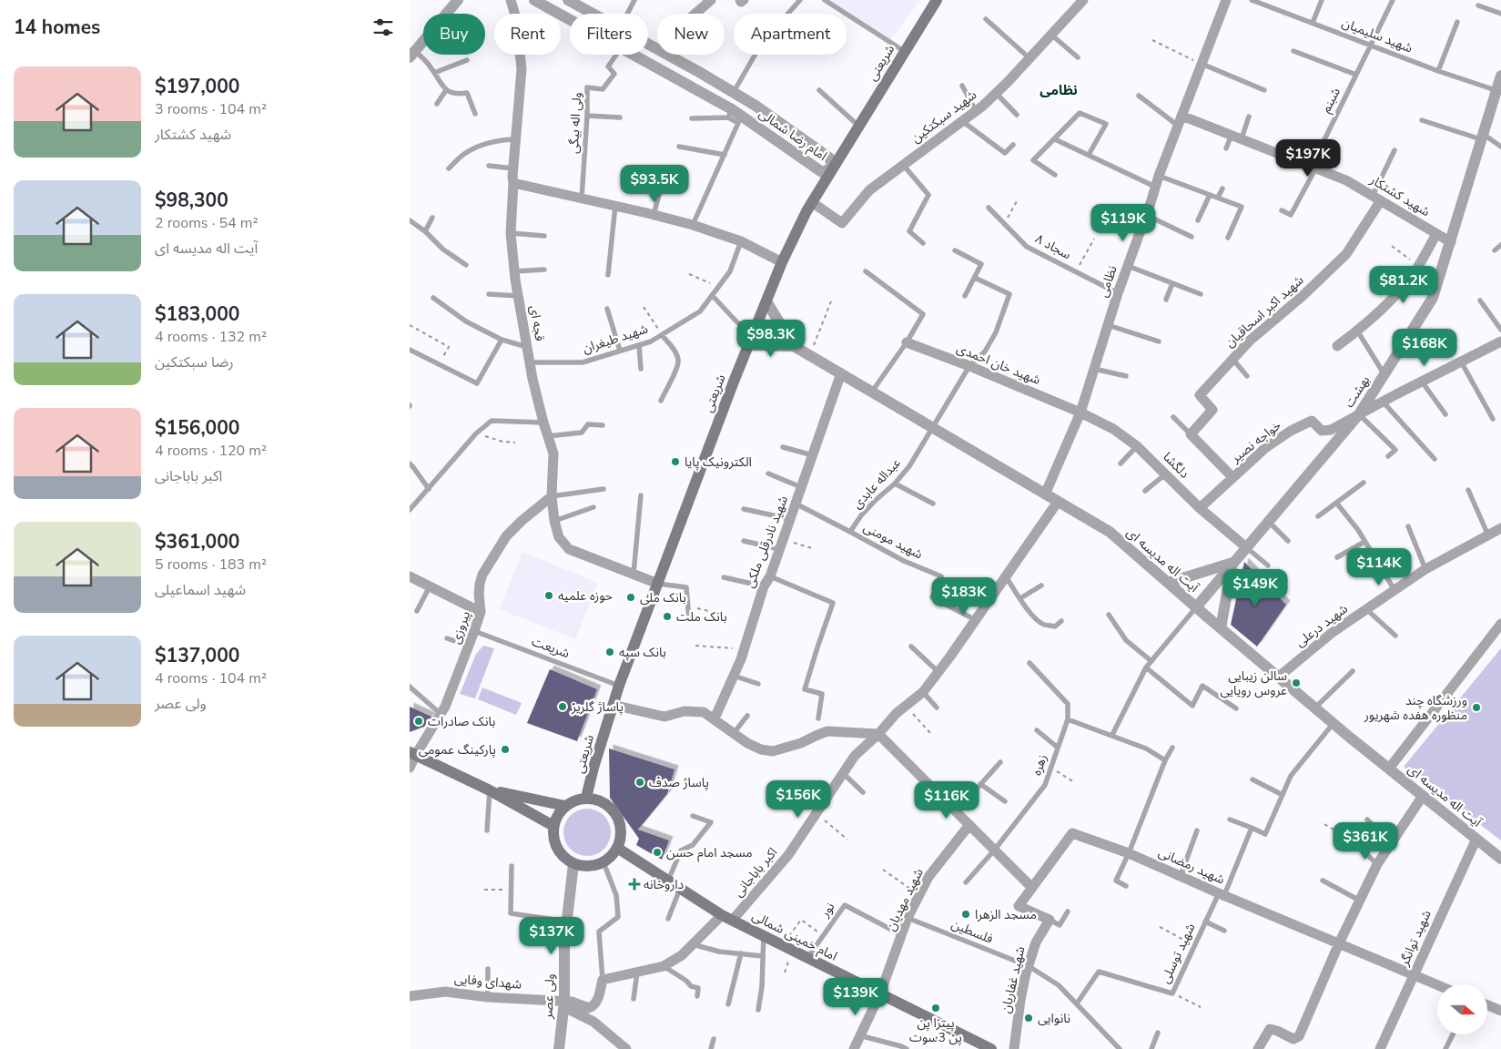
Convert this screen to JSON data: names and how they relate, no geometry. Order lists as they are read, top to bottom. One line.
{"streets":{"main road":["شریعتی","امام خمینی شمالی"],"street":["شهید سبکتکین","امام رضا شمالی","شهید کشتکار","نظامی","شهید اکبر اسحاقیان","قجه ای","شهید خان احمدی","بهشت","خواجه نصیر","دلگشا","شهید نادرقلی ملکی","آیت اله مدیسه ای","شهید درعلی","پیروزی","شهید رمضانی","اکبر باباجانی","شهید مهدیان","شهید توانگر","شهید غفاریان","شهدای وفایی","ولی عصر"],"lane":["شهید سلیمیان","شبنم","ولی اله بیگی","سجاد ۸","شهید طیغران","عبداله عابدی","شهید مومنی","شریعت","زهره","نور","فلسطین","شهید توسلی"]},"crossings":[["شهید سلیمیان","شبنم"],["شهید سلیمیان","بهشت"],["شریعتی","شهید سبکتکین"],["شریعتی","امام رضا شمالی"],["شریعتی","قجه ای"],["شریعتی","شریعت"],["شریعتی","امام خمینی شمالی"],["شریعتی","ولی عصر"],["شبنم","شهید کشتکار"],["شهید کشتکار","نظامی"],["شهید کشتکار","شهید اکبر اسحاقیان"],["شهید کشتکار","بهشت"],["سجاد ۸","نظامی"],["نظامی","شهید خان احمدی"],["نظامی","دلگشا"],["نظامی","آیت اله مدیسه ای"],["قجه ای","شهید طیغران"],["قجه ای","پیروزی"],["شهید خان احمدی","دلگشا"],["شهید خان احمدی","عبداله عابدی"],["بهشت","خواجه نصیر"],["بهشت","دلگشا"],["بهشت","آیت اله مدیسه ای"],["خواجه نصیر","دلگشا"],["عبداله عابدی","شهید مومنی"],["عبداله عابدی","آیت اله مدیسه ای"],["شهید مومنی","شهید نادرقلی ملکی"],["شهید مومنی","اکبر باباجانی"],["شهید نادرقلی ملکی","آیت اله مدیسه ای"],["آیت اله مدیسه ای","شهید درعلی"],["آیت اله مدیسه ای","اکبر باباجانی"],["آیت اله مدیسه ای","شهید توانگر"],["پیروزی","شریعت"],["شهید رمضانی","شهید توانگر"],["شهید رمضانی","شهید توسلی"],["شهید رمضانی","شهید غفاریان"],["اکبر باباجانی","امام خمینی شمالی"],["شهید مهدیان","نور"],["شهید مهدیان","فلسطین"],["شهید مهدیان","امام خمینی شمالی"],["نور","امام خمینی شمالی"],["فلسطین","شهید توسلی"],["فلسطین","شهید غفاریان"],["امام خمینی شمالی","ولی عصر"],["شهدای وفایی","ولی عصر"]],"districts":["نظامی"],"places":{"other":["الکترونیک پایا","حوزه علمیه","بانک ملی","بانک ملت","بانک سپه","سالن زیبایی عروس رویایی","پاساژ گلریز","ورزشگاه چند منظوره هفده شهریور","بانک صادرات","پارکینگ عمومی","پاساژ صدف","مسجد امام حسن","مسجد الزهرا","پیتزا پن پن 3سوت","نانوایی"],"health":["داروخانه"]},"north":"right","page":{"heading":"14 homes","chip":["Buy","Rent","Filters","New","Apartment"],"list":[{"name":"$197,000","note":"3 rooms · 104 m² · شهید کشتکار"},{"name":"$98,300","note":"2 rooms · 54 m² · آیت اله مدیسه ای"},{"name":"$183,000","note":"4 rooms · 132 m² · رضا سبکتکین"},{"name":"$156,000","note":"4 rooms · 120 m² · اکبر باباجانی"},{"name":"$361,000","note":"5 rooms · 183 m² · شهید اسماعیلی"},{"name":"$137,000","note":"4 rooms · 104 m² · ولی عصر"}],"price":["$197K","$93.5K","$119K","$81.2K","$98.3K","$168K","$114K","$149K","$183K","$156K","$116K","$361K","$137K","$139K"]}}
